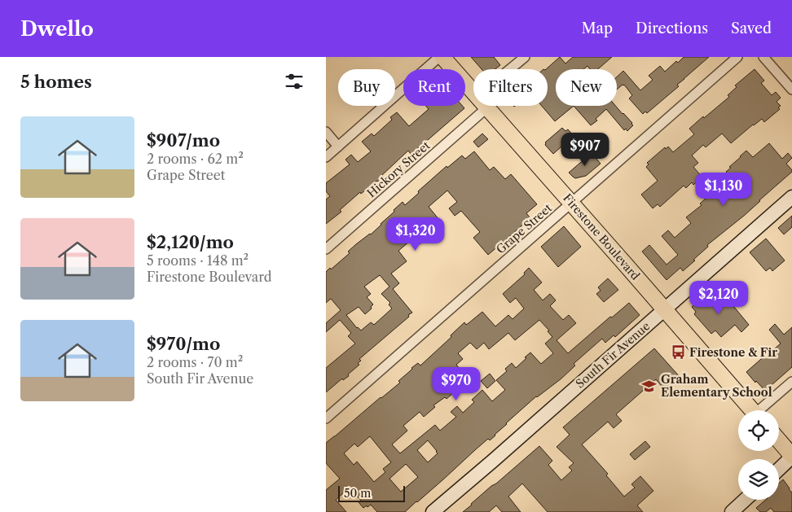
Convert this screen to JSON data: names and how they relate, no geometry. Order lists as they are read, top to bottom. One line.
{"streets":{"main road":["Firestone Boulevard"],"street":["Hickory Street","Grape Street","South Fir Avenue"]},"crossings":[["Grape Street","Firestone Boulevard"],["Firestone Boulevard","South Fir Avenue"]],"places":{"bus stop":["Firestone & Fir"],"school or university":["Graham Elementary School"]},"scale_bar":"50 m","page":{"header":"Dwello","nav":["Map","Directions","Saved"],"heading":"5 homes","chip":["Buy","Rent","Filters","New"],"list":[{"name":"$907/mo","note":"2 rooms · 62 m² · Grape Street"},{"name":"$2,120/mo","note":"5 rooms · 148 m² · Firestone Boulevard"},{"name":"$970/mo","note":"2 rooms · 70 m² · South Fir Avenue"}],"price":["$907","$1,130","$1,320","$2,120","$970"],"scale":"50 m"}}
